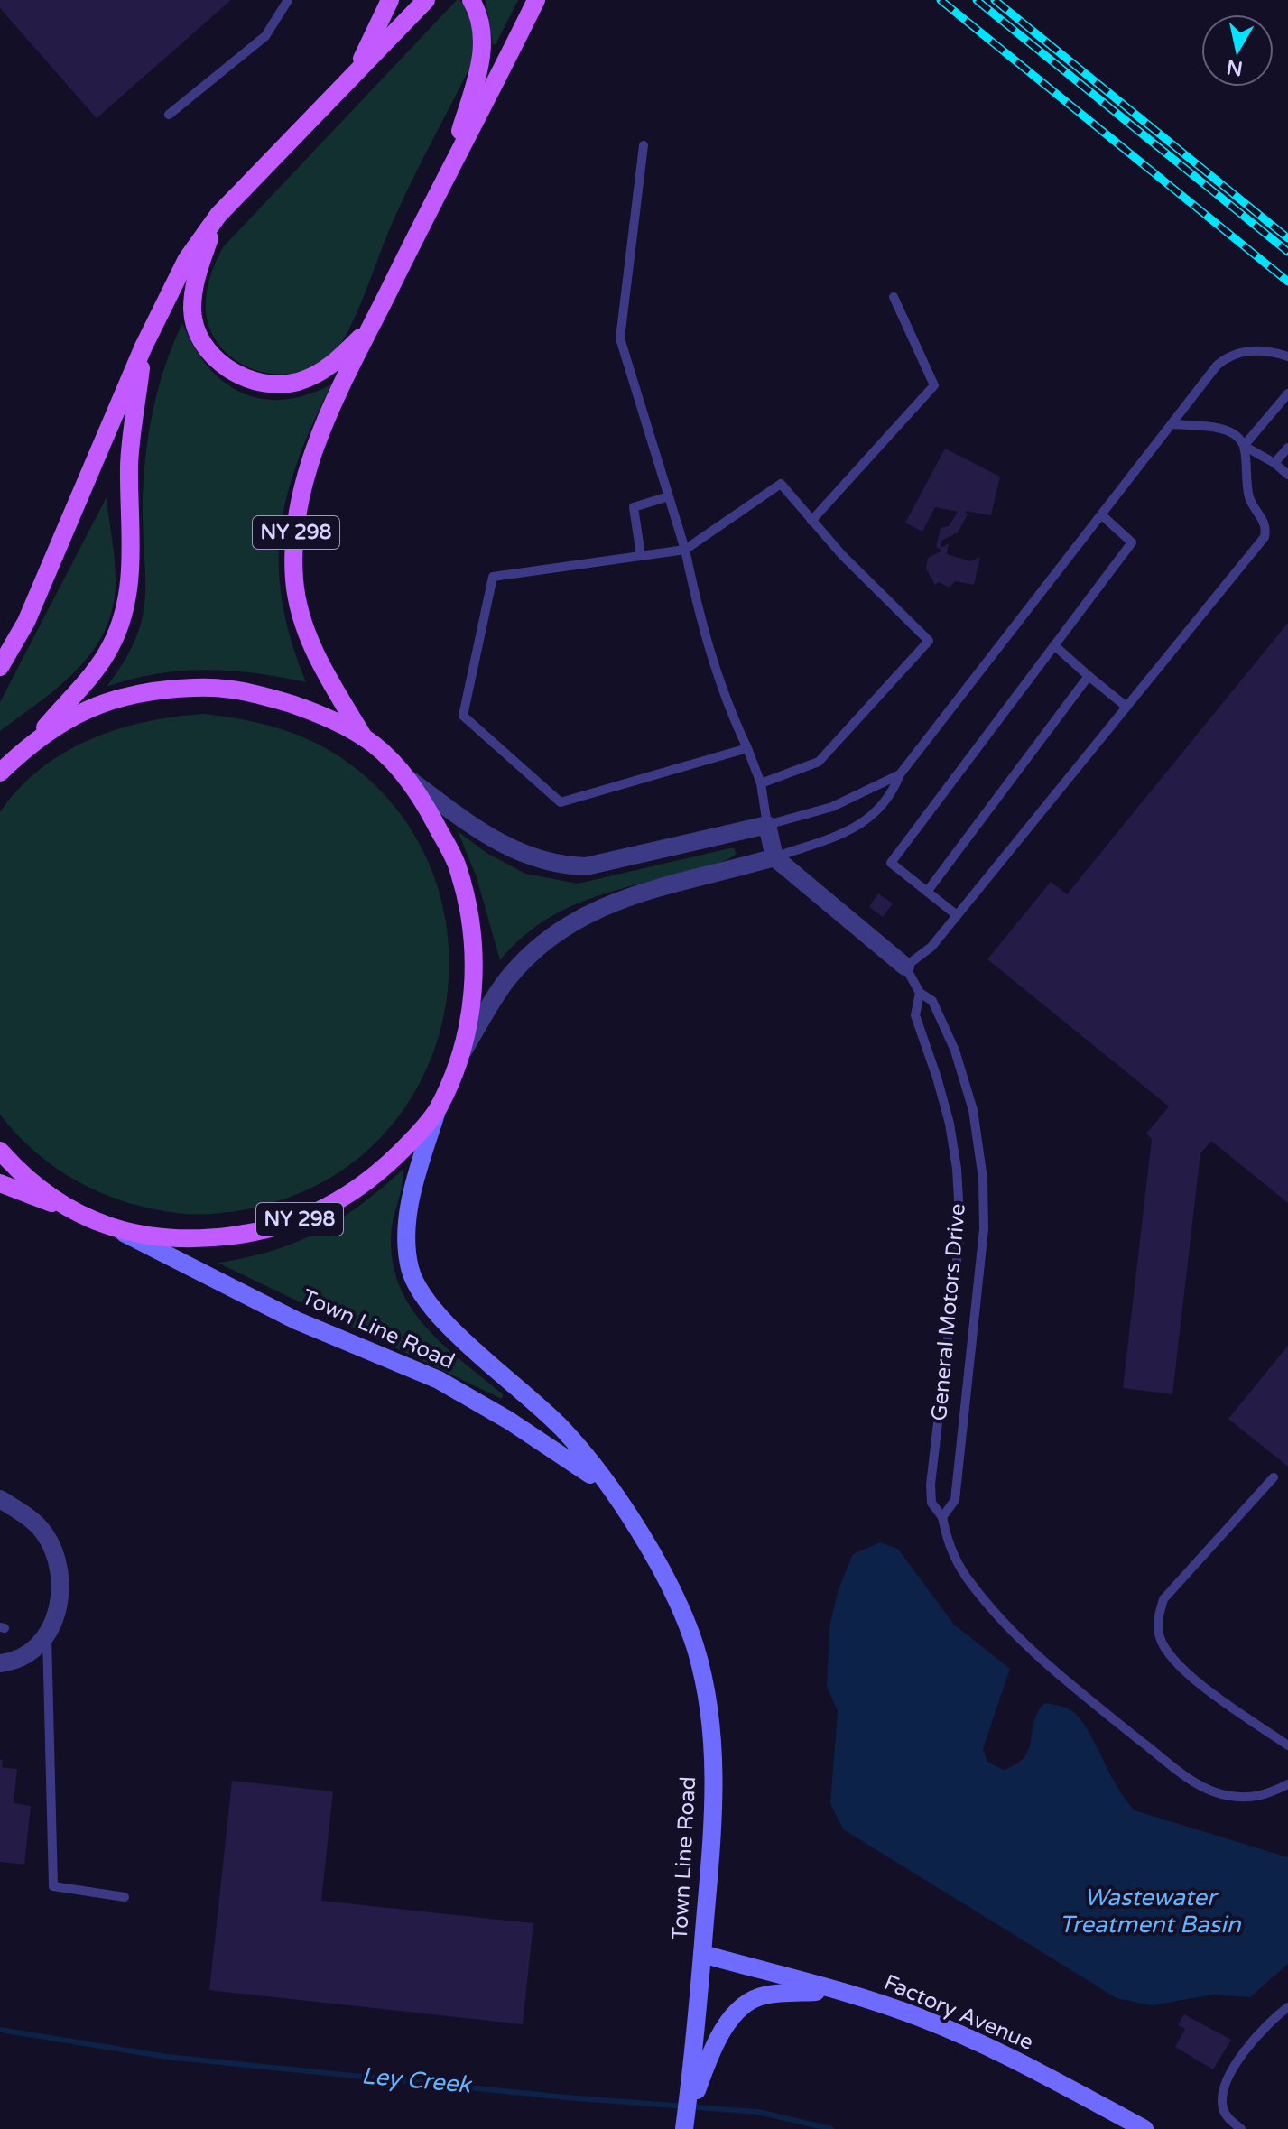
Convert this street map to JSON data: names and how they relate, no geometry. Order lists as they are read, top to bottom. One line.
{"streets":{"main road":["NY 298"],"street":["General Motors Drive","Town Line Road","Factory Avenue"]},"crossings":[["NY 298","Town Line Road"],["Town Line Road","Factory Avenue"]],"water":["Wastewater Treatment Basin","Ley Creek"],"north":"bottom"}
